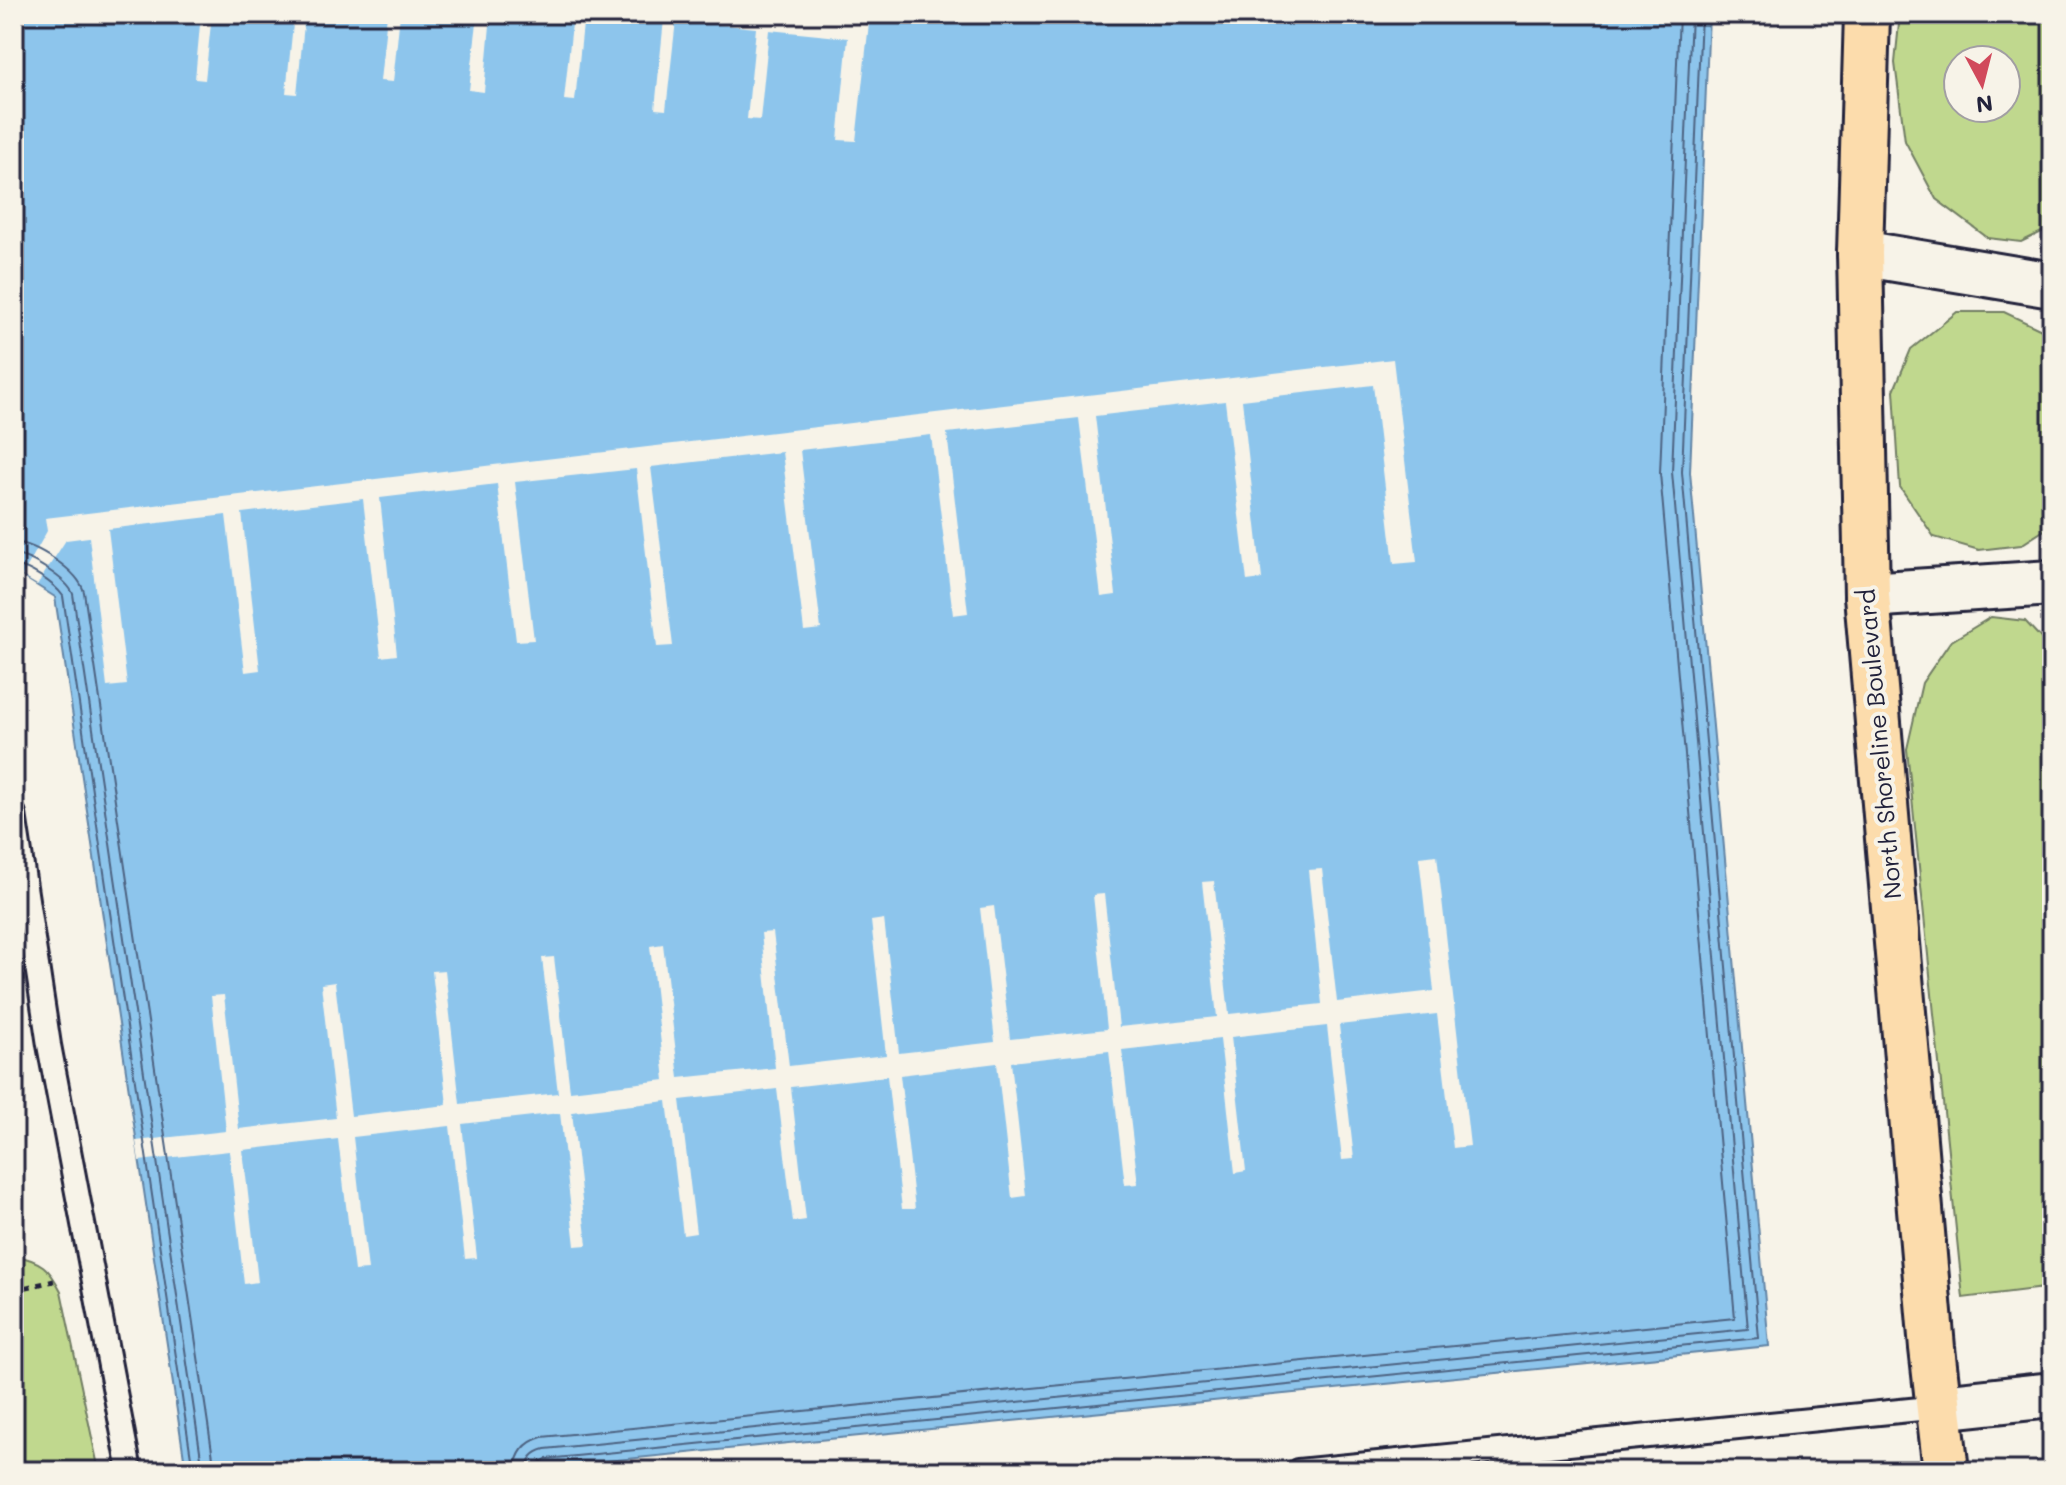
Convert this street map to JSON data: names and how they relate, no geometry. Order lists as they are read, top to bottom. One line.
{"streets":{"main road":["North Shoreline Boulevard"]},"north":"bottom"}
